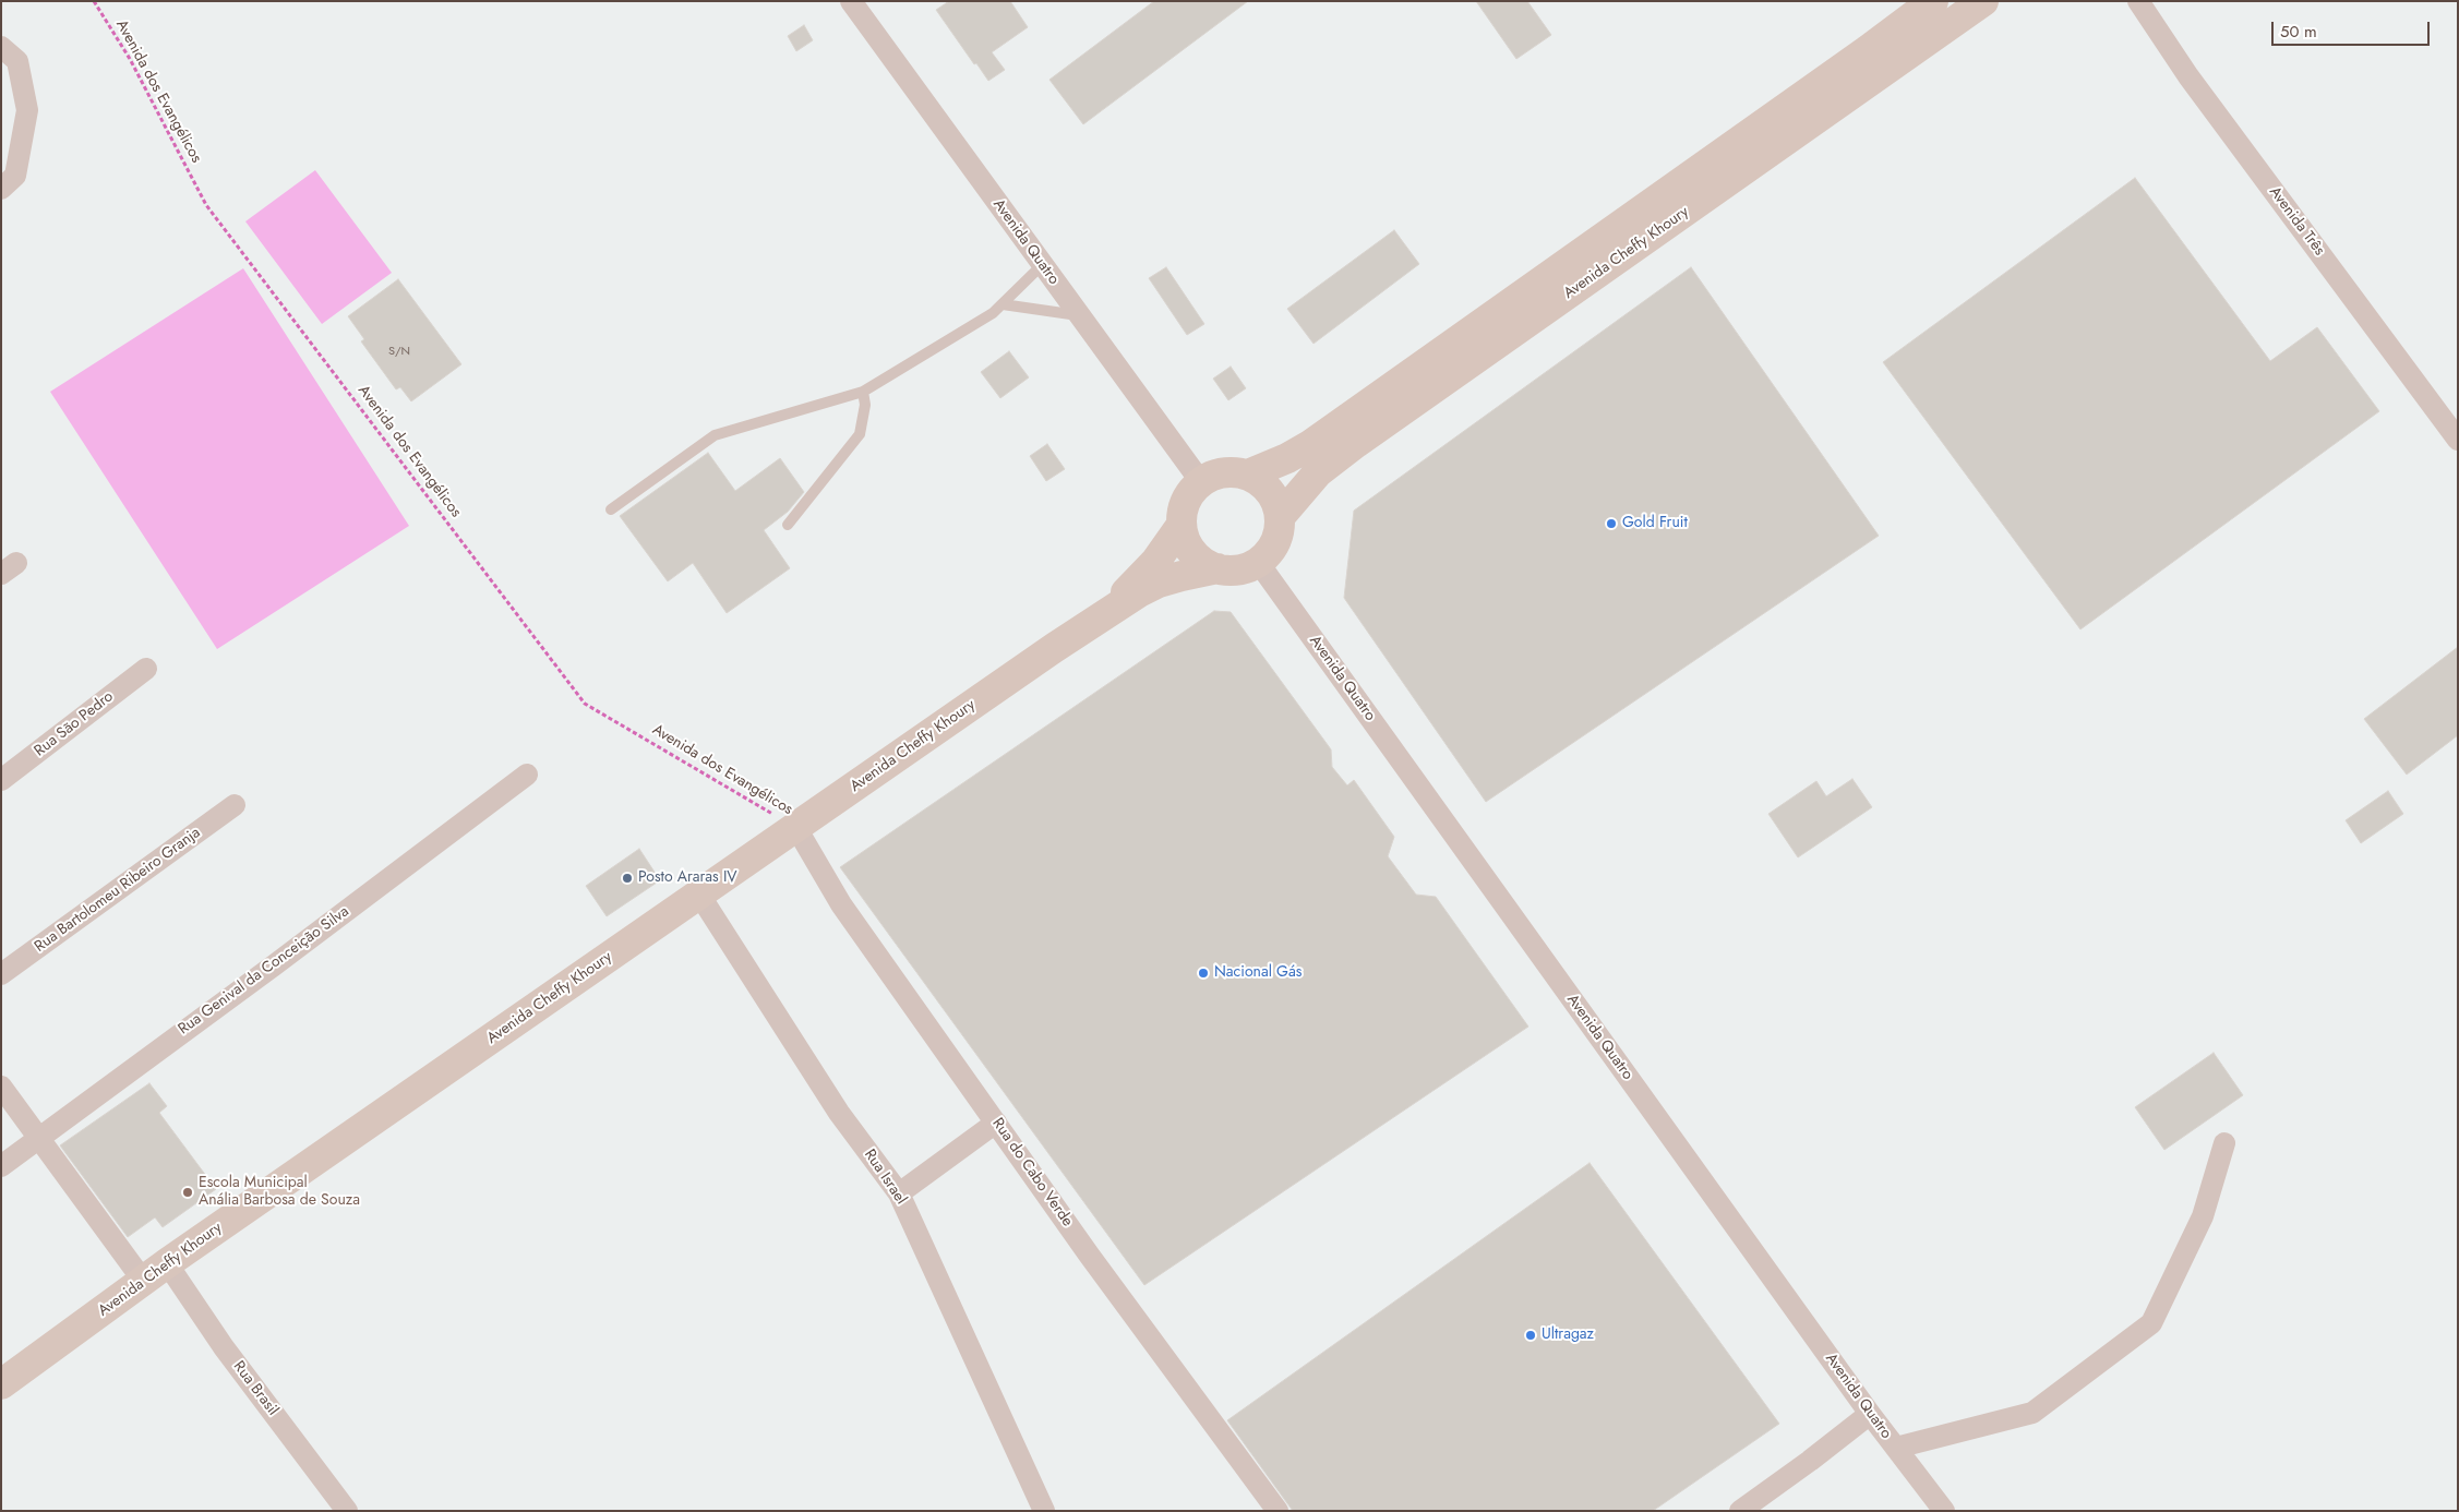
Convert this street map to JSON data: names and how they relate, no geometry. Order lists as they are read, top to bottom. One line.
{"streets":{"main road":["Avenida Cheffy Khoury"],"street":["Avenida Três","Avenida Quatro","Rua São Pedro","Rua Bartolomeu Ribeiro Granja","Rua Genival da Conceição Silva","Rua do Cabo Verde","Rua Israel","Rua Brasil"],"path":["Avenida dos Evangélicos"]},"crossings":[["Avenida dos Evangélicos","Avenida Cheffy Khoury"],["Avenida dos Evangélicos","Rua do Cabo Verde"],["Avenida Quatro","Avenida Cheffy Khoury"],["Avenida Cheffy Khoury","Rua do Cabo Verde"],["Avenida Cheffy Khoury","Rua Israel"],["Avenida Cheffy Khoury","Rua Brasil"]],"places":["Gold Fruit","Posto Araras IV","Nacional Gás","Escola Municipal Anália Barbosa de Souza","Ultragaz"],"house_numbers":["S/N"],"scale_bar":"50 m"}
